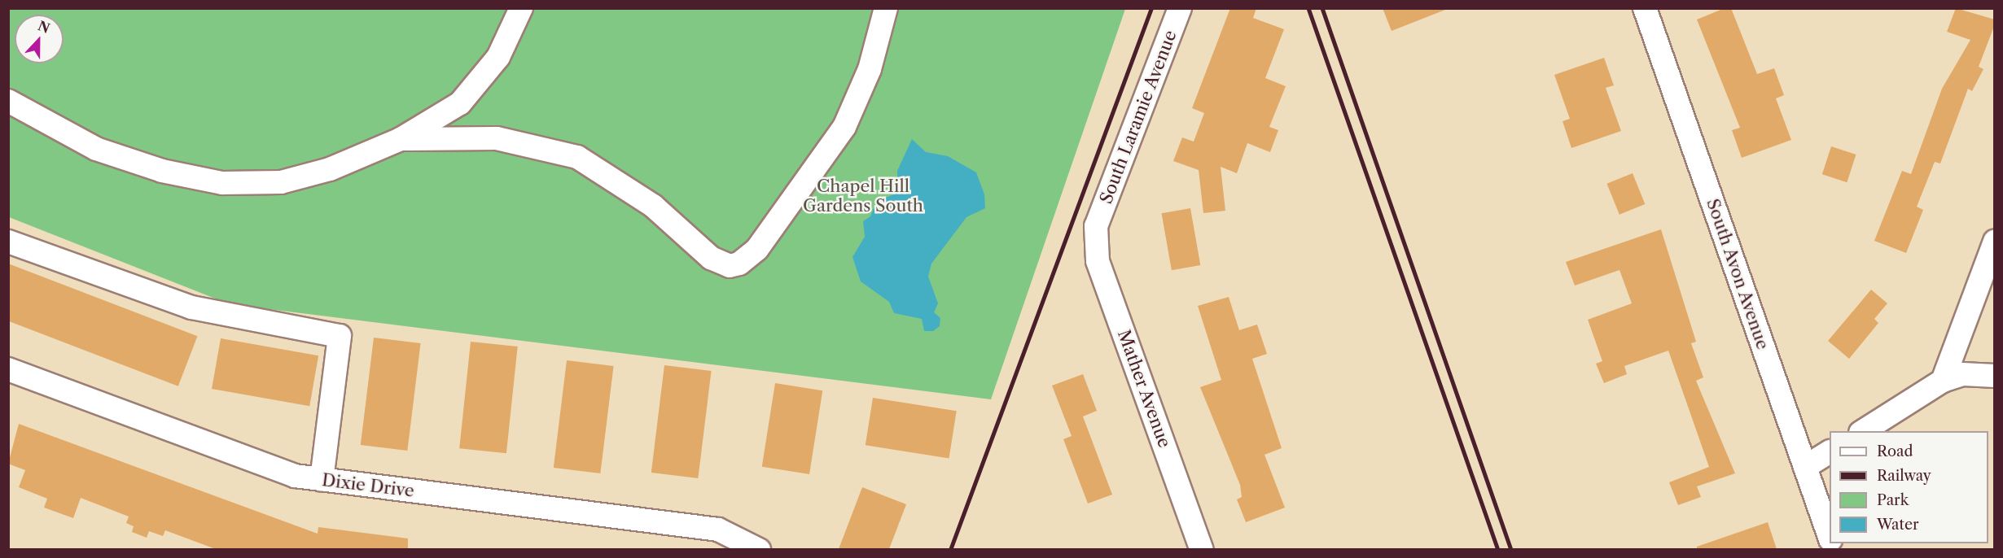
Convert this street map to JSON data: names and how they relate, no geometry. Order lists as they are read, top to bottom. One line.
{"streets":{"street":["South Laramie Avenue","South Avon Avenue","Mather Avenue","Dixie Drive"]},"crossings":[["South Laramie Avenue","Mather Avenue"]],"parks":["Chapel Hill Gardens South"],"legend":["Road","Railway","Park","Water"],"north":"top"}
